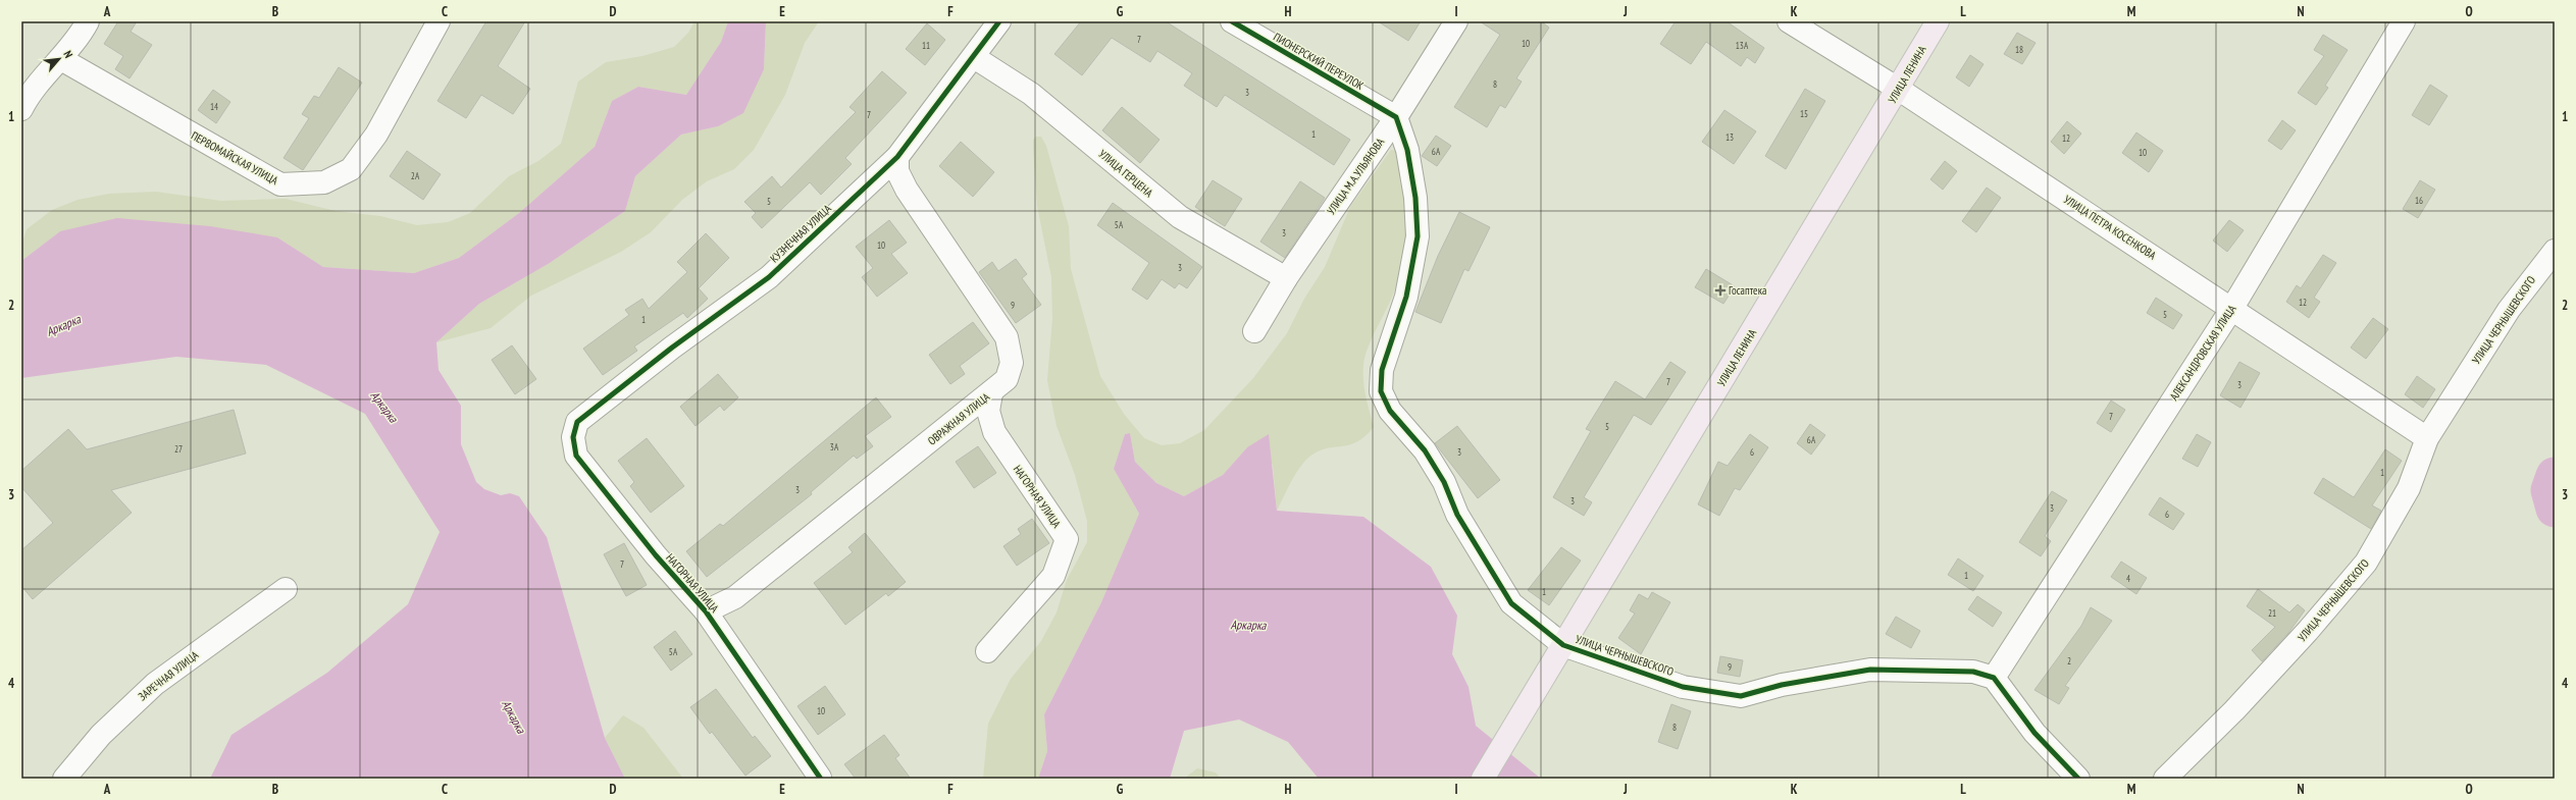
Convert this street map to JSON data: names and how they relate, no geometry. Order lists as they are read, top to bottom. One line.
{"streets":{"main road":["УЛИЦА ЛЕНИНА"],"street":["ПИОНЕРСКИЙ ПЕРЕУЛОК","ПЕРВОМАЙСКАЯ УЛИЦА","УЛИЦА ГЕРЦЕНА","УЛИЦА М.А.УЛЬЯНОВА","УЛИЦА ПЕТРА КОСЕНКОВА","КУЗНЕЧНАЯ УЛИЦА","УЛИЦА ЧЕРНЫШЕВСКОГО","АЛЕКСАНДРОВСКАЯ УЛИЦА","ОВРАЖНАЯ УЛИЦА","НАГОРНАЯ УЛИЦА","ЗАРЕЧНАЯ УЛИЦА"]},"crossings":[["ПИОНЕРСКИЙ ПЕРЕУЛОК","УЛИЦА М.А.УЛЬЯНОВА"],["ПИОНЕРСКИЙ ПЕРЕУЛОК","УЛИЦА ЧЕРНЫШЕВСКОГО"],["УЛИЦА ЛЕНИНА","УЛИЦА ПЕТРА КОСЕНКОВА"],["УЛИЦА ЛЕНИНА","УЛИЦА ЧЕРНЫШЕВСКОГО"],["УЛИЦА ГЕРЦЕНА","УЛИЦА М.А.УЛЬЯНОВА"],["УЛИЦА ГЕРЦЕНА","КУЗНЕЧНАЯ УЛИЦА"],["УЛИЦА М.А.УЛЬЯНОВА","УЛИЦА ЧЕРНЫШЕВСКОГО"],["УЛИЦА ПЕТРА КОСЕНКОВА","УЛИЦА ЧЕРНЫШЕВСКОГО"],["УЛИЦА ПЕТРА КОСЕНКОВА","АЛЕКСАНДРОВСКАЯ УЛИЦА"],["КУЗНЕЧНАЯ УЛИЦА","ОВРАЖНАЯ УЛИЦА"],["КУЗНЕЧНАЯ УЛИЦА","НАГОРНАЯ УЛИЦА"],["УЛИЦА ЧЕРНЫШЕВСКОГО","АЛЕКСАНДРОВСКАЯ УЛИЦА"],["ОВРАЖНАЯ УЛИЦА","НАГОРНАЯ УЛИЦА"]],"water":["Аркарка"],"places":{"health":["Госаптека"]},"house_numbers":["7","10","11","13А","18","8","3","14","15","7","1","13","12","6А","10","2А","16","5","5А","3","10","3","12","9","5","1","7","3","7","5","6А","3А","27","3","6","1","3","3","3","6","7","1","4","1","21","5А","2","9","10","8"],"north":"top right","grid":{"columns":["A","B","C","D","E","F","G","H","I","J","K","L","M","N","O"],"rows":["1","2","3","4"]}}
